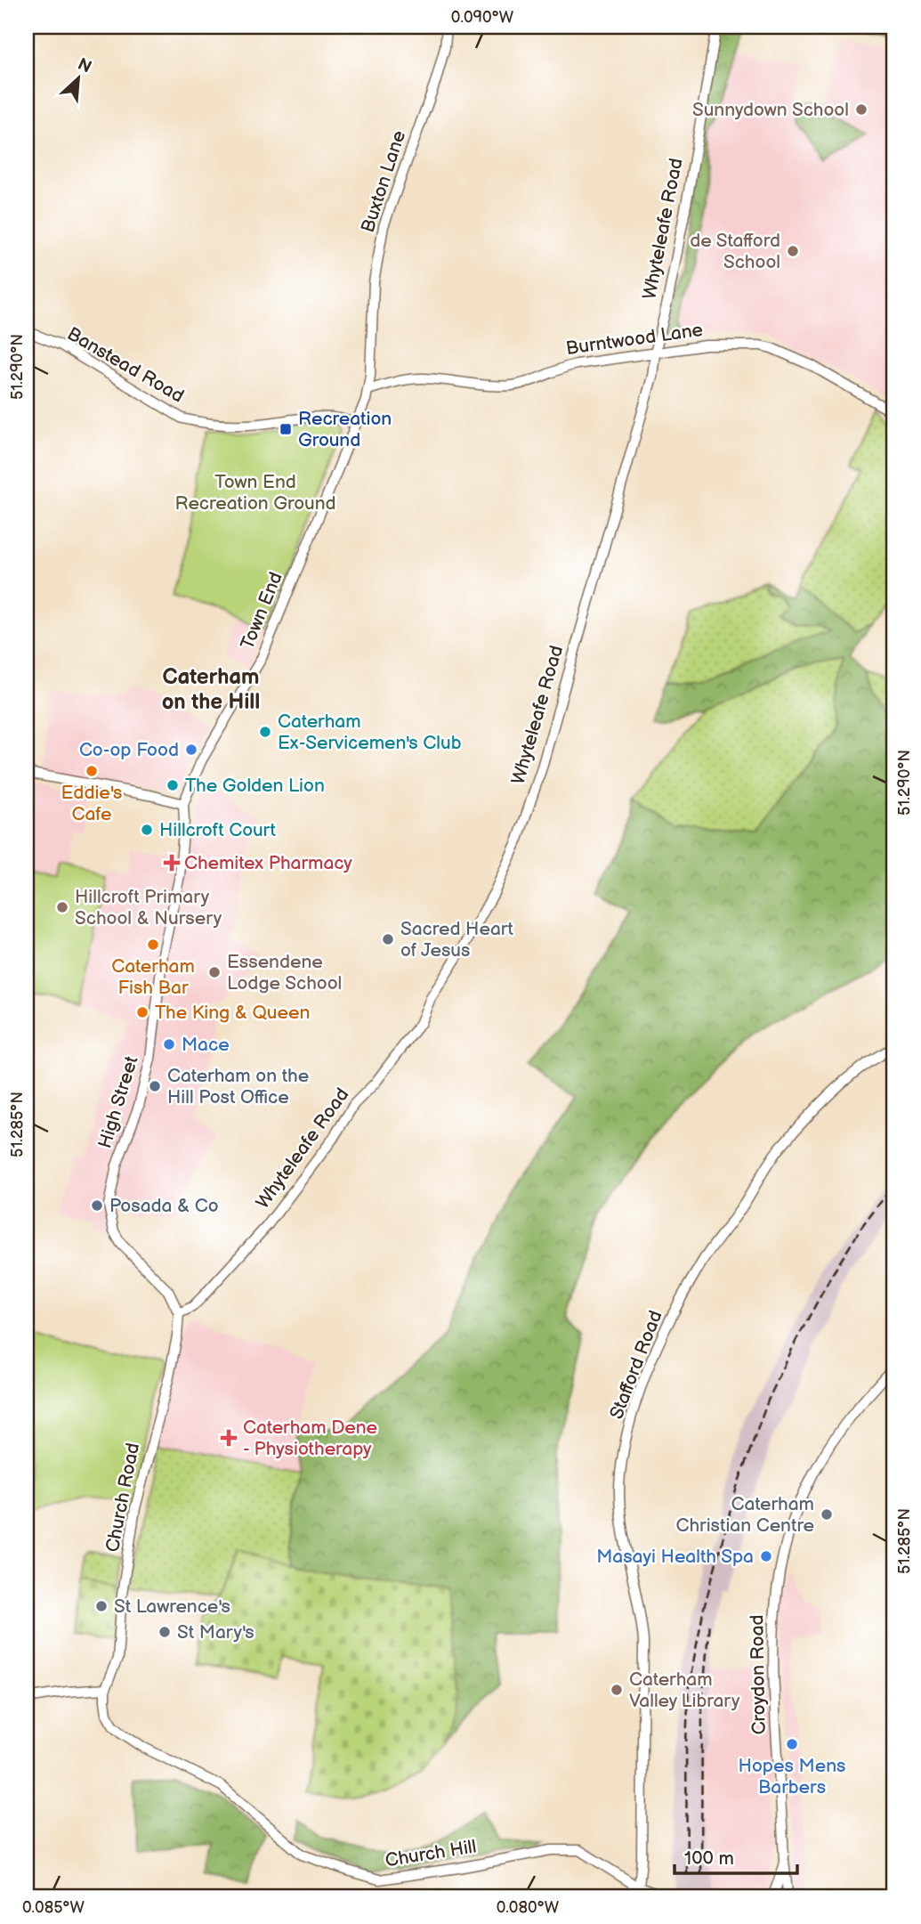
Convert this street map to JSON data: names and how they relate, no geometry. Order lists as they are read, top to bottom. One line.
{"streets":{"street":["Buxton Lane","Whyteleafe Road","Burntwood Lane","Banstead Road","Town End","High Street","Stafford Road","Church Road","Croydon Road","Church Hill"]},"crossings":[["Buxton Lane","Burntwood Lane"],["Buxton Lane","Banstead Road"],["Buxton Lane","Town End"],["Whyteleafe Road","Burntwood Lane"],["Whyteleafe Road","High Street"],["Whyteleafe Road","Church Road"],["Banstead Road","Town End"],["Town End","High Street"],["High Street","Church Road"],["Stafford Road","Church Hill"],["Church Road","Church Hill"]],"districts":["Caterham on the Hill"],"parks":["Town End Recreation Ground"],"places":{"other":["Sunnydown School","de Stafford School","Caterham Ex-Servicemen's Club","Co-op Food","Eddie's Cafe","The Golden Lion","Hillcroft Court","Hillcroft Primary School & Nursery","Sacred Heart of Jesus","Caterham Fish Bar","Essendene Lodge School","The King & Queen","Mace","Caterham on the Hill Post Office","Posada & Co","Caterham Christian Centre","Masayi Health Spa","St Lawrence's","St Mary's","Caterham Valley Library","Hopes Mens Barbers"],"transit":["Recreation Ground"],"health":["Chemitex Pharmacy","Caterham Dene - Physiotherapy"]},"scale_bar":"100 m","north":"top right","coordinates":["0.090°W","51.290°N","51.285°N","0.085°W","0.080°W"]}
